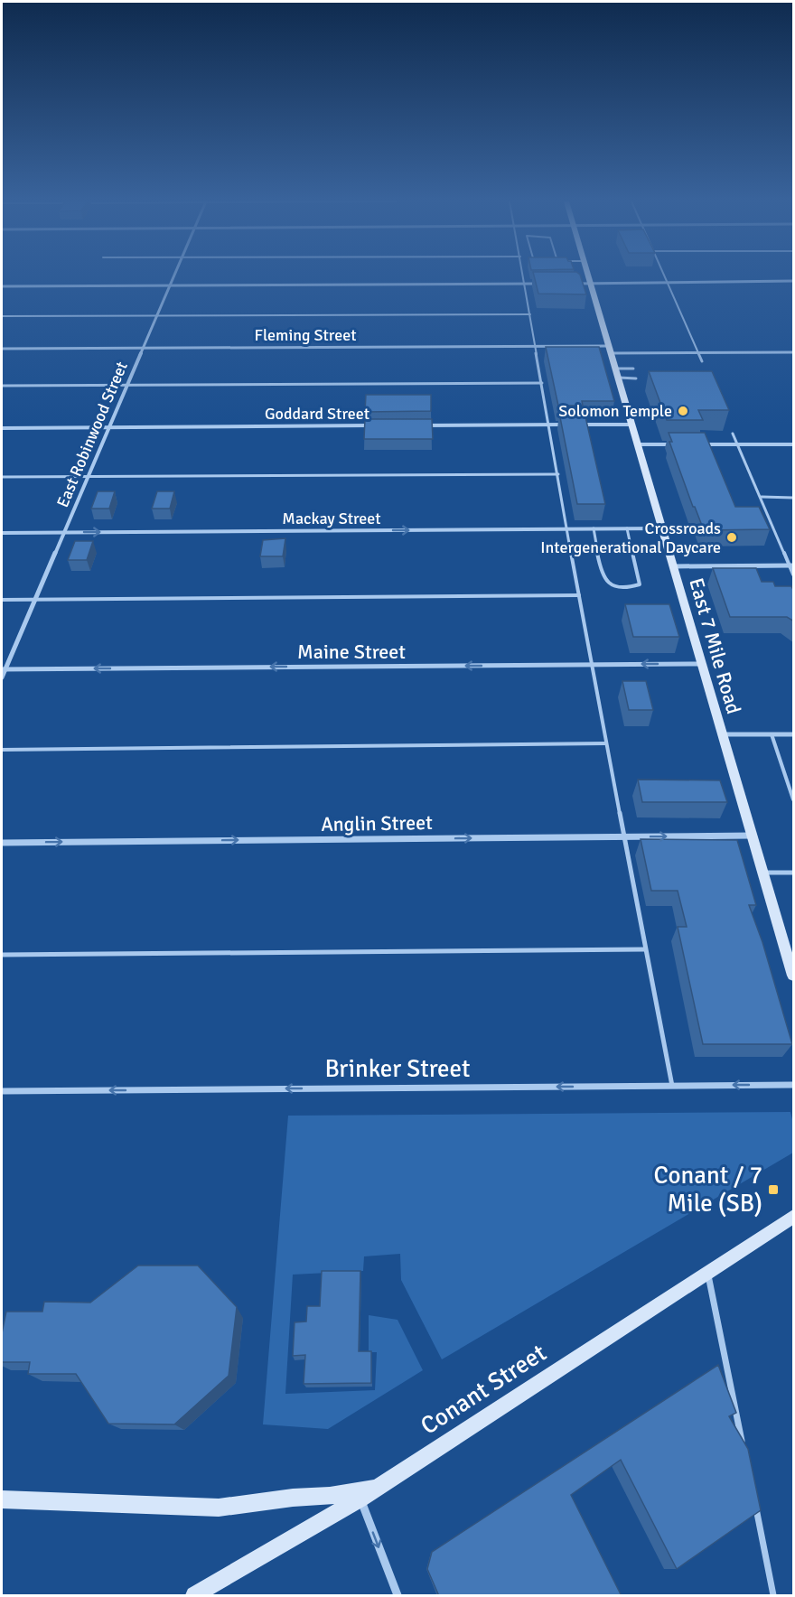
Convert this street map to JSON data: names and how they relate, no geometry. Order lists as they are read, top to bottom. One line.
{"streets":{"street":["Fleming Street","Goddard Street","East Robinwood Street","Mackay Street","East 7 Mile Road","Maine Street","Anglin Street","Brinker Street","Conant Street"]},"crossings":[["Fleming Street","East Robinwood Street"],["Fleming Street","East 7 Mile Road"],["Goddard Street","East Robinwood Street"],["East Robinwood Street","Mackay Street"],["East Robinwood Street","Maine Street"],["Mackay Street","East 7 Mile Road"],["East 7 Mile Road","Maine Street"],["East 7 Mile Road","Anglin Street"]],"one_way":["Mackay Street","Maine Street","Anglin Street","Brinker Street"],"places":{"other":["Solomon Temple","Crossroads Intergenerational Daycare"],"transit":["Conant / 7 Mile (SB)"]}}
